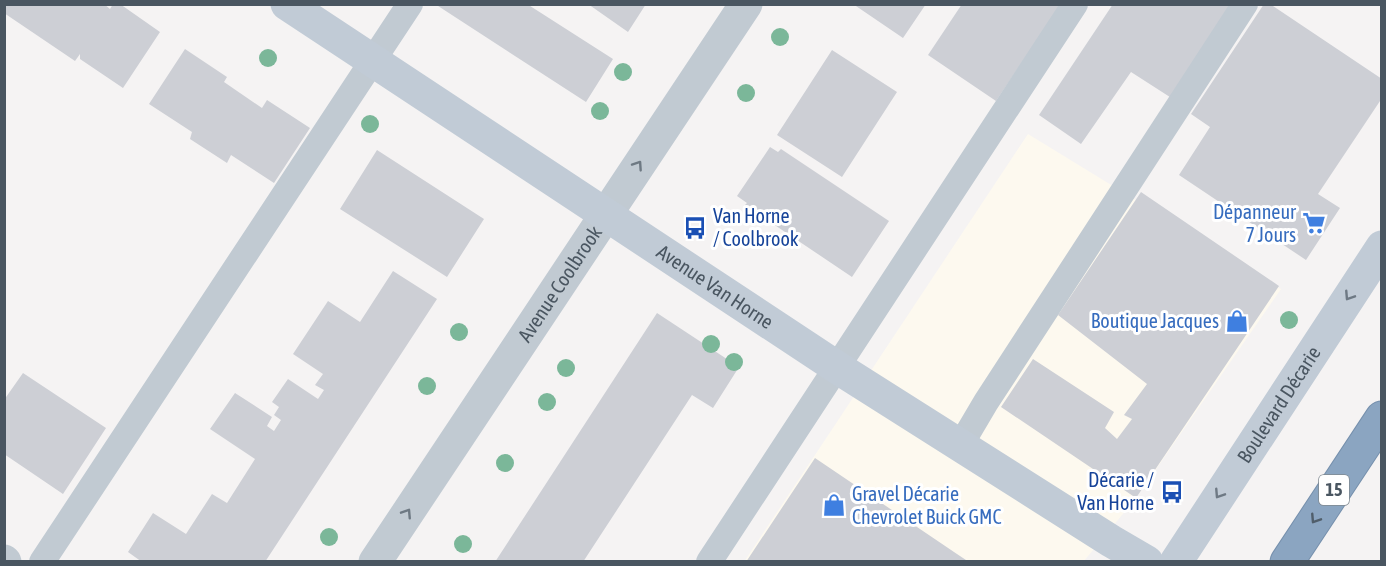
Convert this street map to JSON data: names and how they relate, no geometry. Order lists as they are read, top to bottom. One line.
{"streets":{"highway":["15"],"main road":["Avenue Van Horne","Boulevard Décarie"],"street":["Avenue Coolbrook"]},"crossings":[["Avenue Coolbrook","Avenue Van Horne"]],"one_way":["Avenue Coolbrook","Boulevard Décarie"],"places":{"supermarket":["Dépanneur 7 Jours"],"bus stop":["Van Horne / Coolbrook","Décarie / Van Horne"],"shop":["Boutique Jacques","Gravel Décarie Chevrolet Buick GMC"]}}
